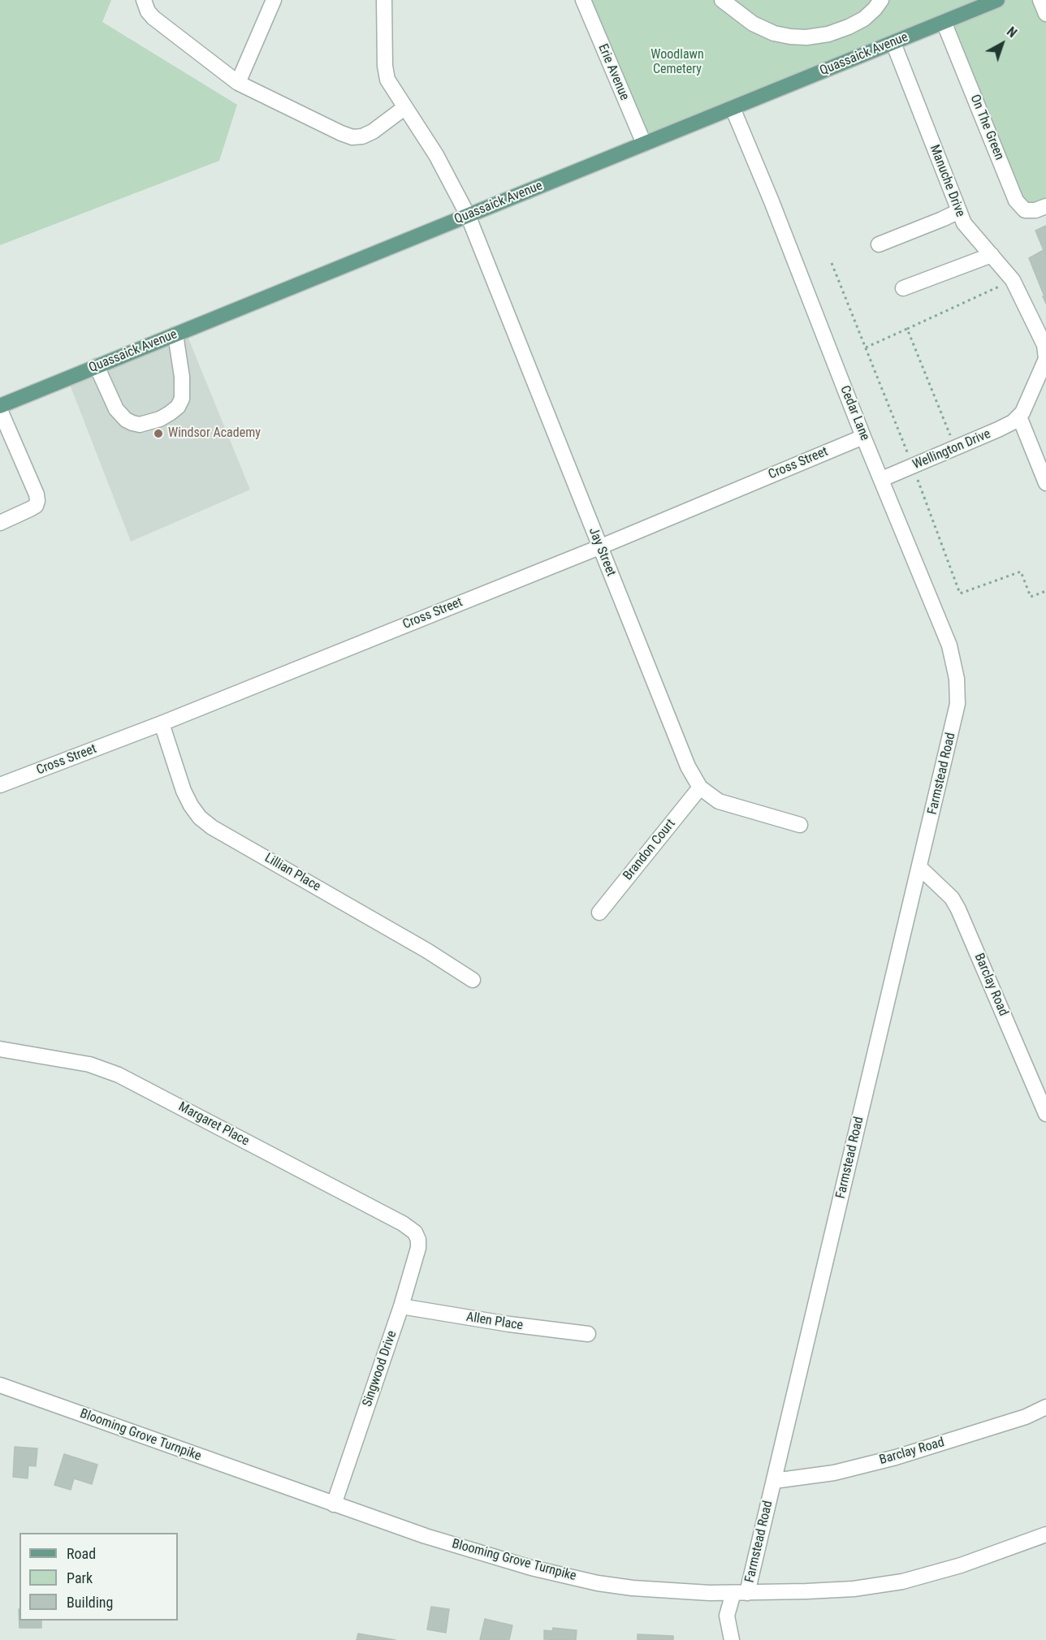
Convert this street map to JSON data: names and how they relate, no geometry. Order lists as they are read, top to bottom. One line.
{"streets":{"main road":["Quassaick Avenue"],"street":["Erie Avenue","On The Green","Manuche Drive","Cedar Lane","Wellington Drive","Cross Street","Jay Street","Farmstead Road","Brandon Court","Lillian Place","Barclay Road","Margaret Place","Allen Place","Singwood Drive","Blooming Grove Turnpike"]},"crossings":[["Quassaick Avenue","Erie Avenue"],["Quassaick Avenue","On The Green"],["Quassaick Avenue","Manuche Drive"],["Quassaick Avenue","Cedar Lane"],["Quassaick Avenue","Jay Street"],["Manuche Drive","Wellington Drive"],["Cedar Lane","Wellington Drive"],["Cedar Lane","Cross Street"],["Cedar Lane","Farmstead Road"],["Cross Street","Jay Street"],["Cross Street","Lillian Place"],["Jay Street","Brandon Court"],["Farmstead Road","Barclay Road"],["Farmstead Road","Blooming Grove Turnpike"],["Margaret Place","Singwood Drive"],["Allen Place","Singwood Drive"],["Singwood Drive","Blooming Grove Turnpike"]],"parks":["Woodlawn Cemetery"],"places":["Windsor Academy"],"legend":["Road","Park","Building"],"north":"top right"}
